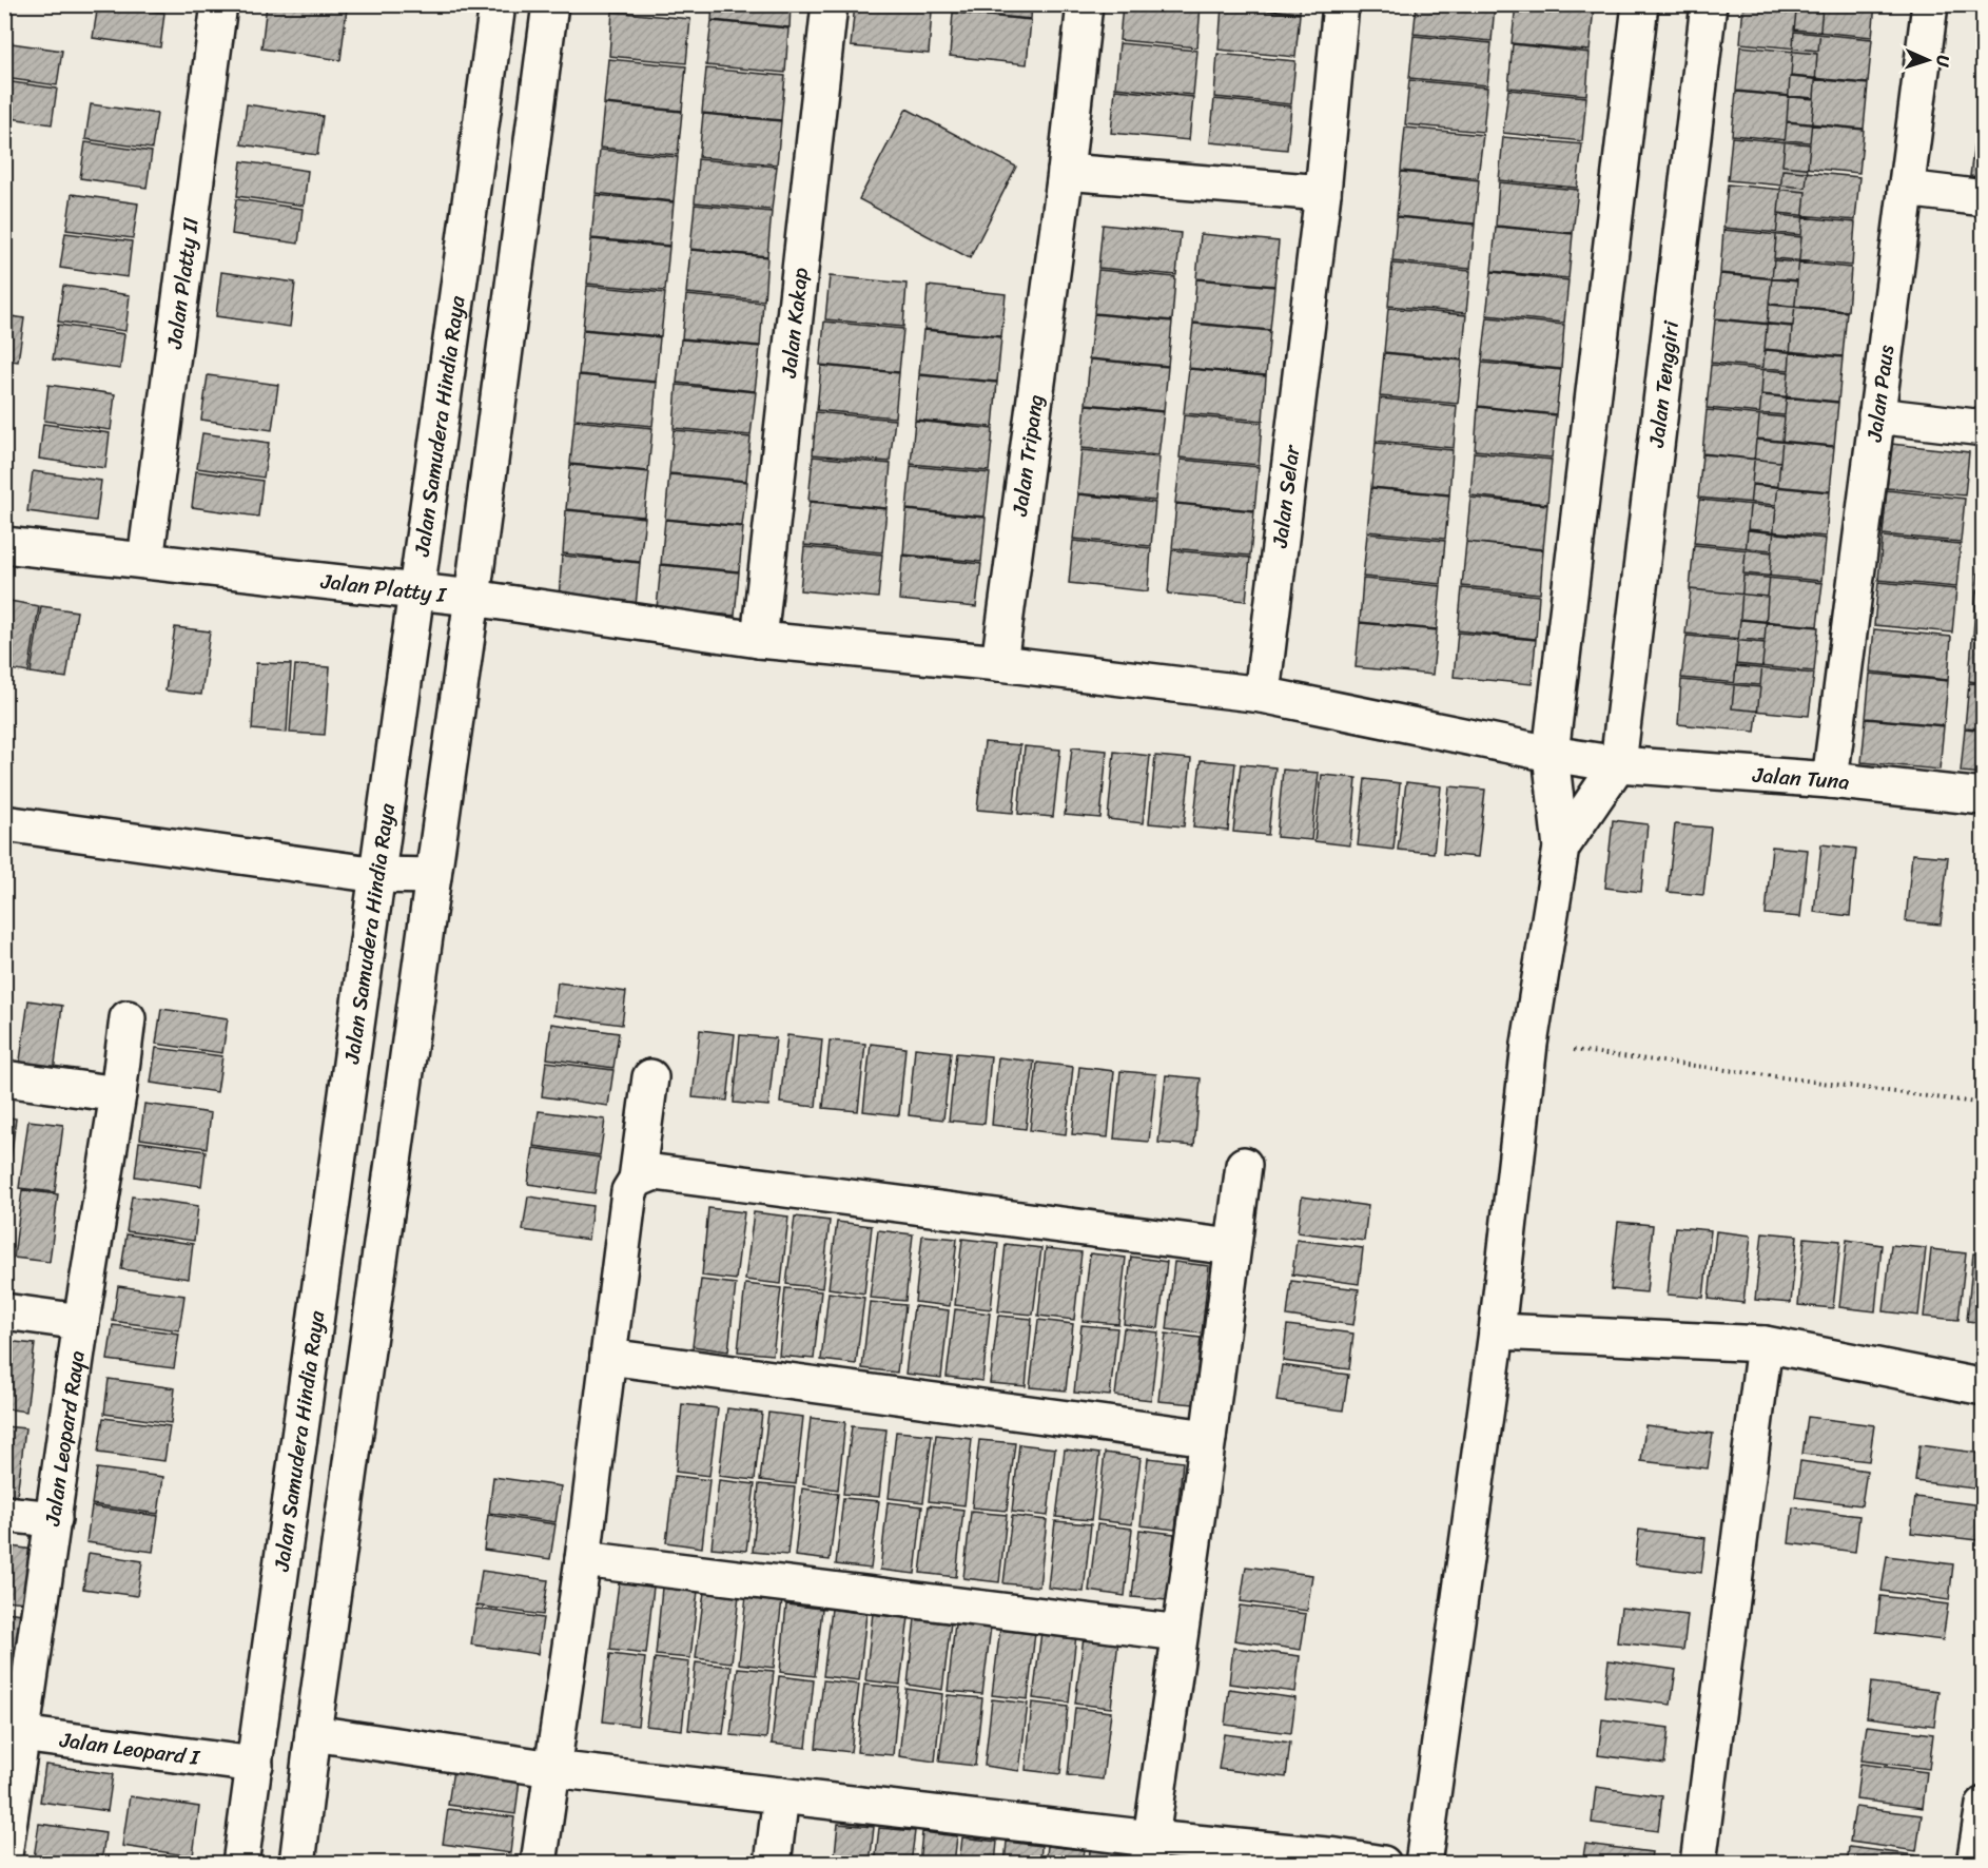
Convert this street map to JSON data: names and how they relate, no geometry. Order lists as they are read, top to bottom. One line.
{"streets":{"street":["Jalan Platty II","Jalan Kakap","Jalan Tenggiri","Jalan Paus","Jalan Samudera Hindia Raya","Jalan Tripang","Jalan Selar","Jalan Platty I","Jalan Tuna","Jalan Leopard Raya","Jalan Leopard I"]},"crossings":[["Jalan Platty II","Jalan Platty I"],["Jalan Kakap","Jalan Platty I"],["Jalan Tenggiri","Jalan Tuna"],["Jalan Paus","Jalan Tuna"],["Jalan Samudera Hindia Raya","Jalan Platty I"],["Jalan Samudera Hindia Raya","Jalan Leopard I"],["Jalan Leopard Raya","Jalan Leopard I"]],"north":"right"}
